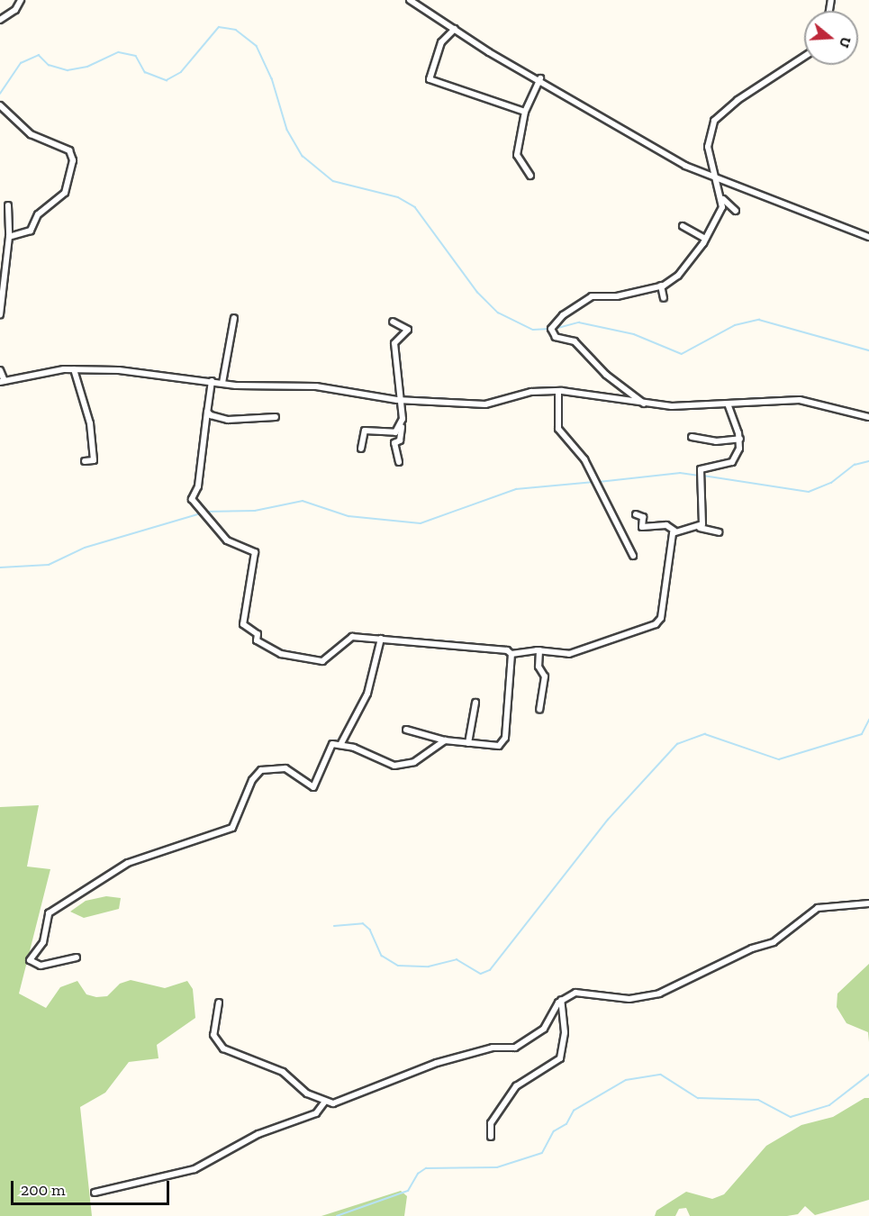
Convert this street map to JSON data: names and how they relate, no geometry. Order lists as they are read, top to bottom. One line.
{"scale_bar":"200 m","north":"right"}
